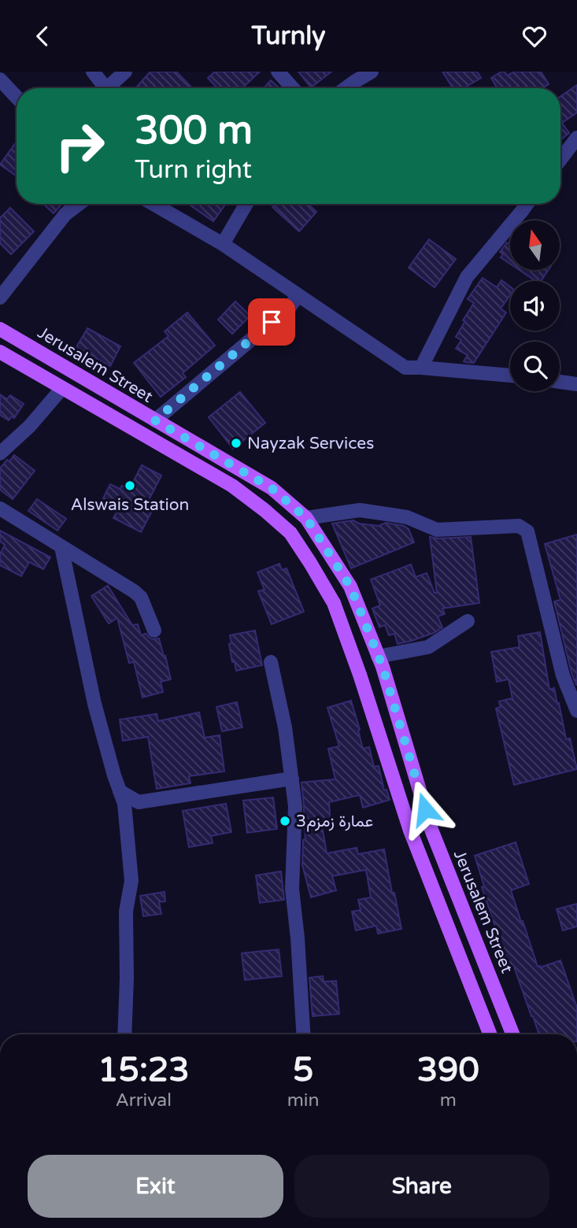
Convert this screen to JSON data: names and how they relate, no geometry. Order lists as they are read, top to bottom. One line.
{"streets":{"main road":["Jerusalem Street"]},"places":["Nayzak Services","Alswais Station","عمارة زمزم3"],"north":"top","page":{"header":"Turnly","turn":["300 m","Turn right"],"eta":["15:23","Arrival","5","min","390","m"],"buttons":["Exit","Share"]}}
